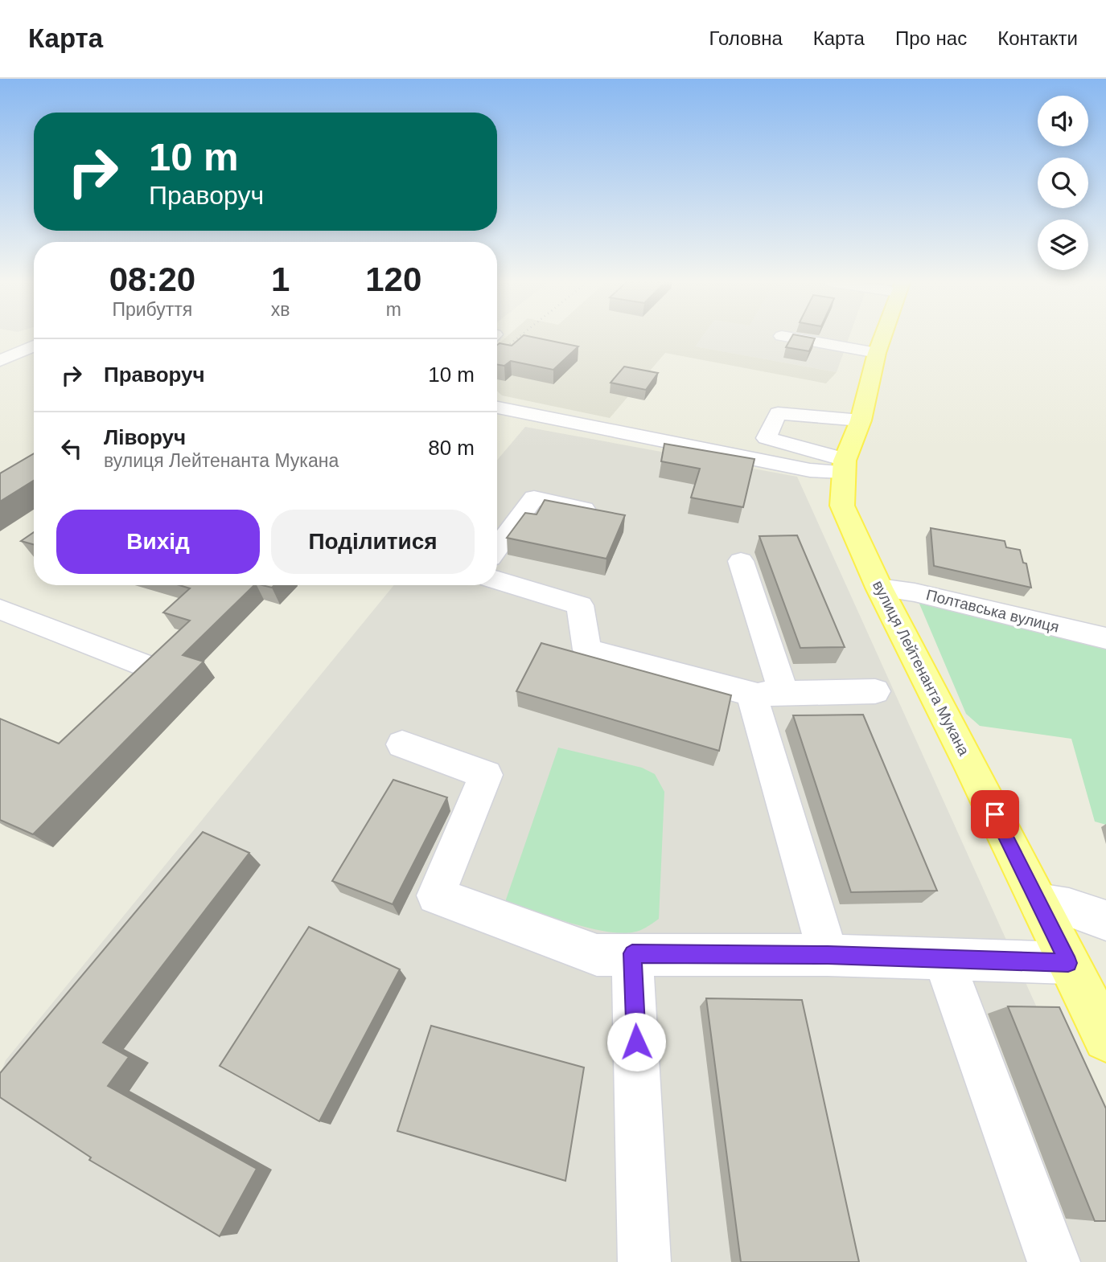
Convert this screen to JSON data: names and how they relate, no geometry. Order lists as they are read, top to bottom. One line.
{"streets":{"main road":["вулиця Лейтенанта Мукана"],"street":["Полтавська вулиця"]},"crossings":[["Полтавська вулиця","вулиця Лейтенанта Мукана"]],"page":{"header":"Карта","nav":["Головна","Карта","Про нас","Контакти"],"turn":["10 m","Праворуч"],"eta":["08:20","Прибуття","1","хв","120","m"],"list":[{"name":"Праворуч","value":"10 m"},{"name":"Ліворуч","note":"вулиця Лейтенанта Мукана","value":"80 m"}],"buttons":["Вихід","Поділитися"]}}
